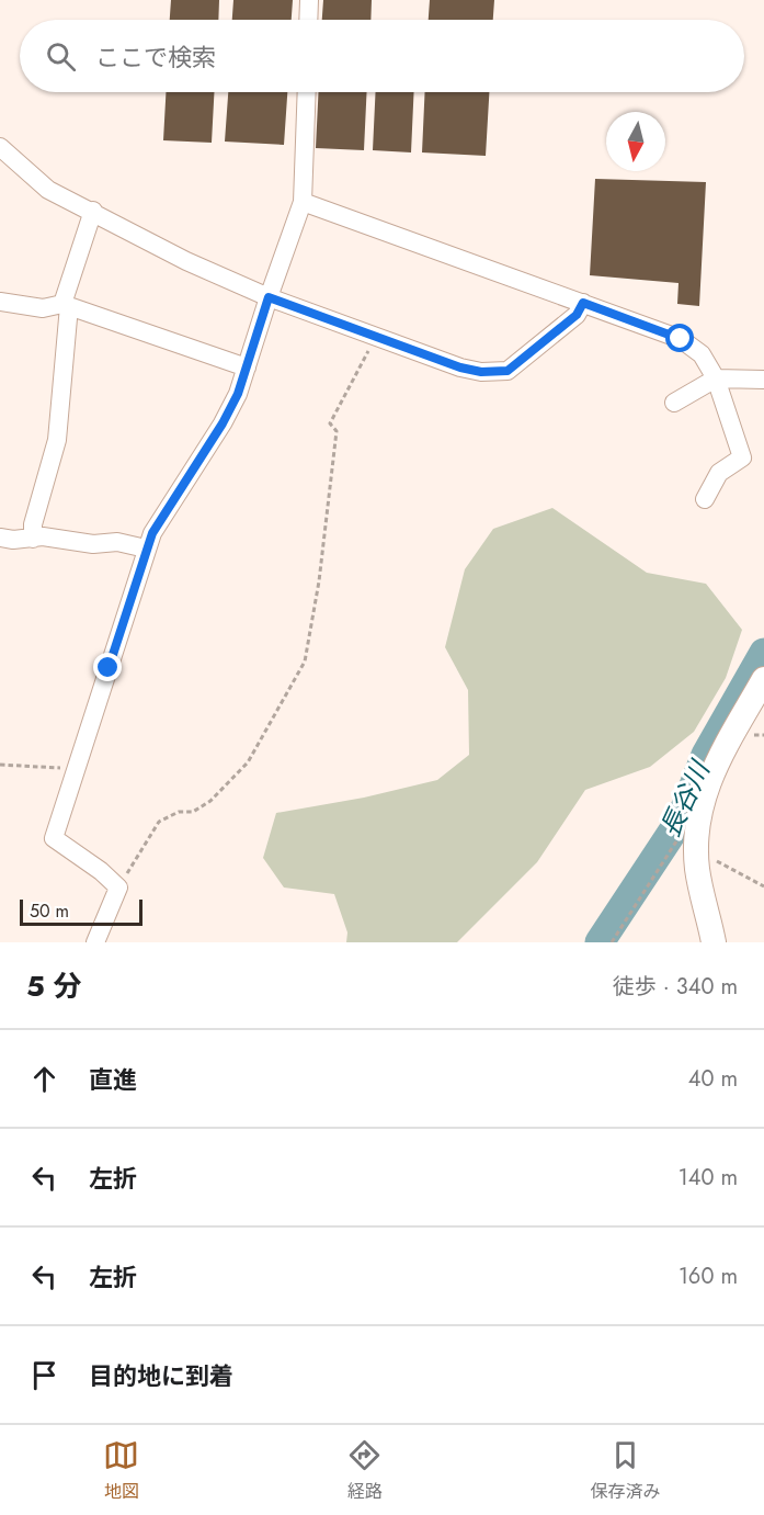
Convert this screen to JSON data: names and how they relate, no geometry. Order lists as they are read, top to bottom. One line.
{"water":["長谷川"],"scale_bar":"50 m","north":"bottom","page":{"search":"ここで検索","scale":"50 m","heading":["5 分","徒歩 · 340 m"],"list":[["直進","40 m"],["左折","140 m"],["左折","160 m"],"目的地に到着"],"nav":["地図","経路","保存済み"]}}
